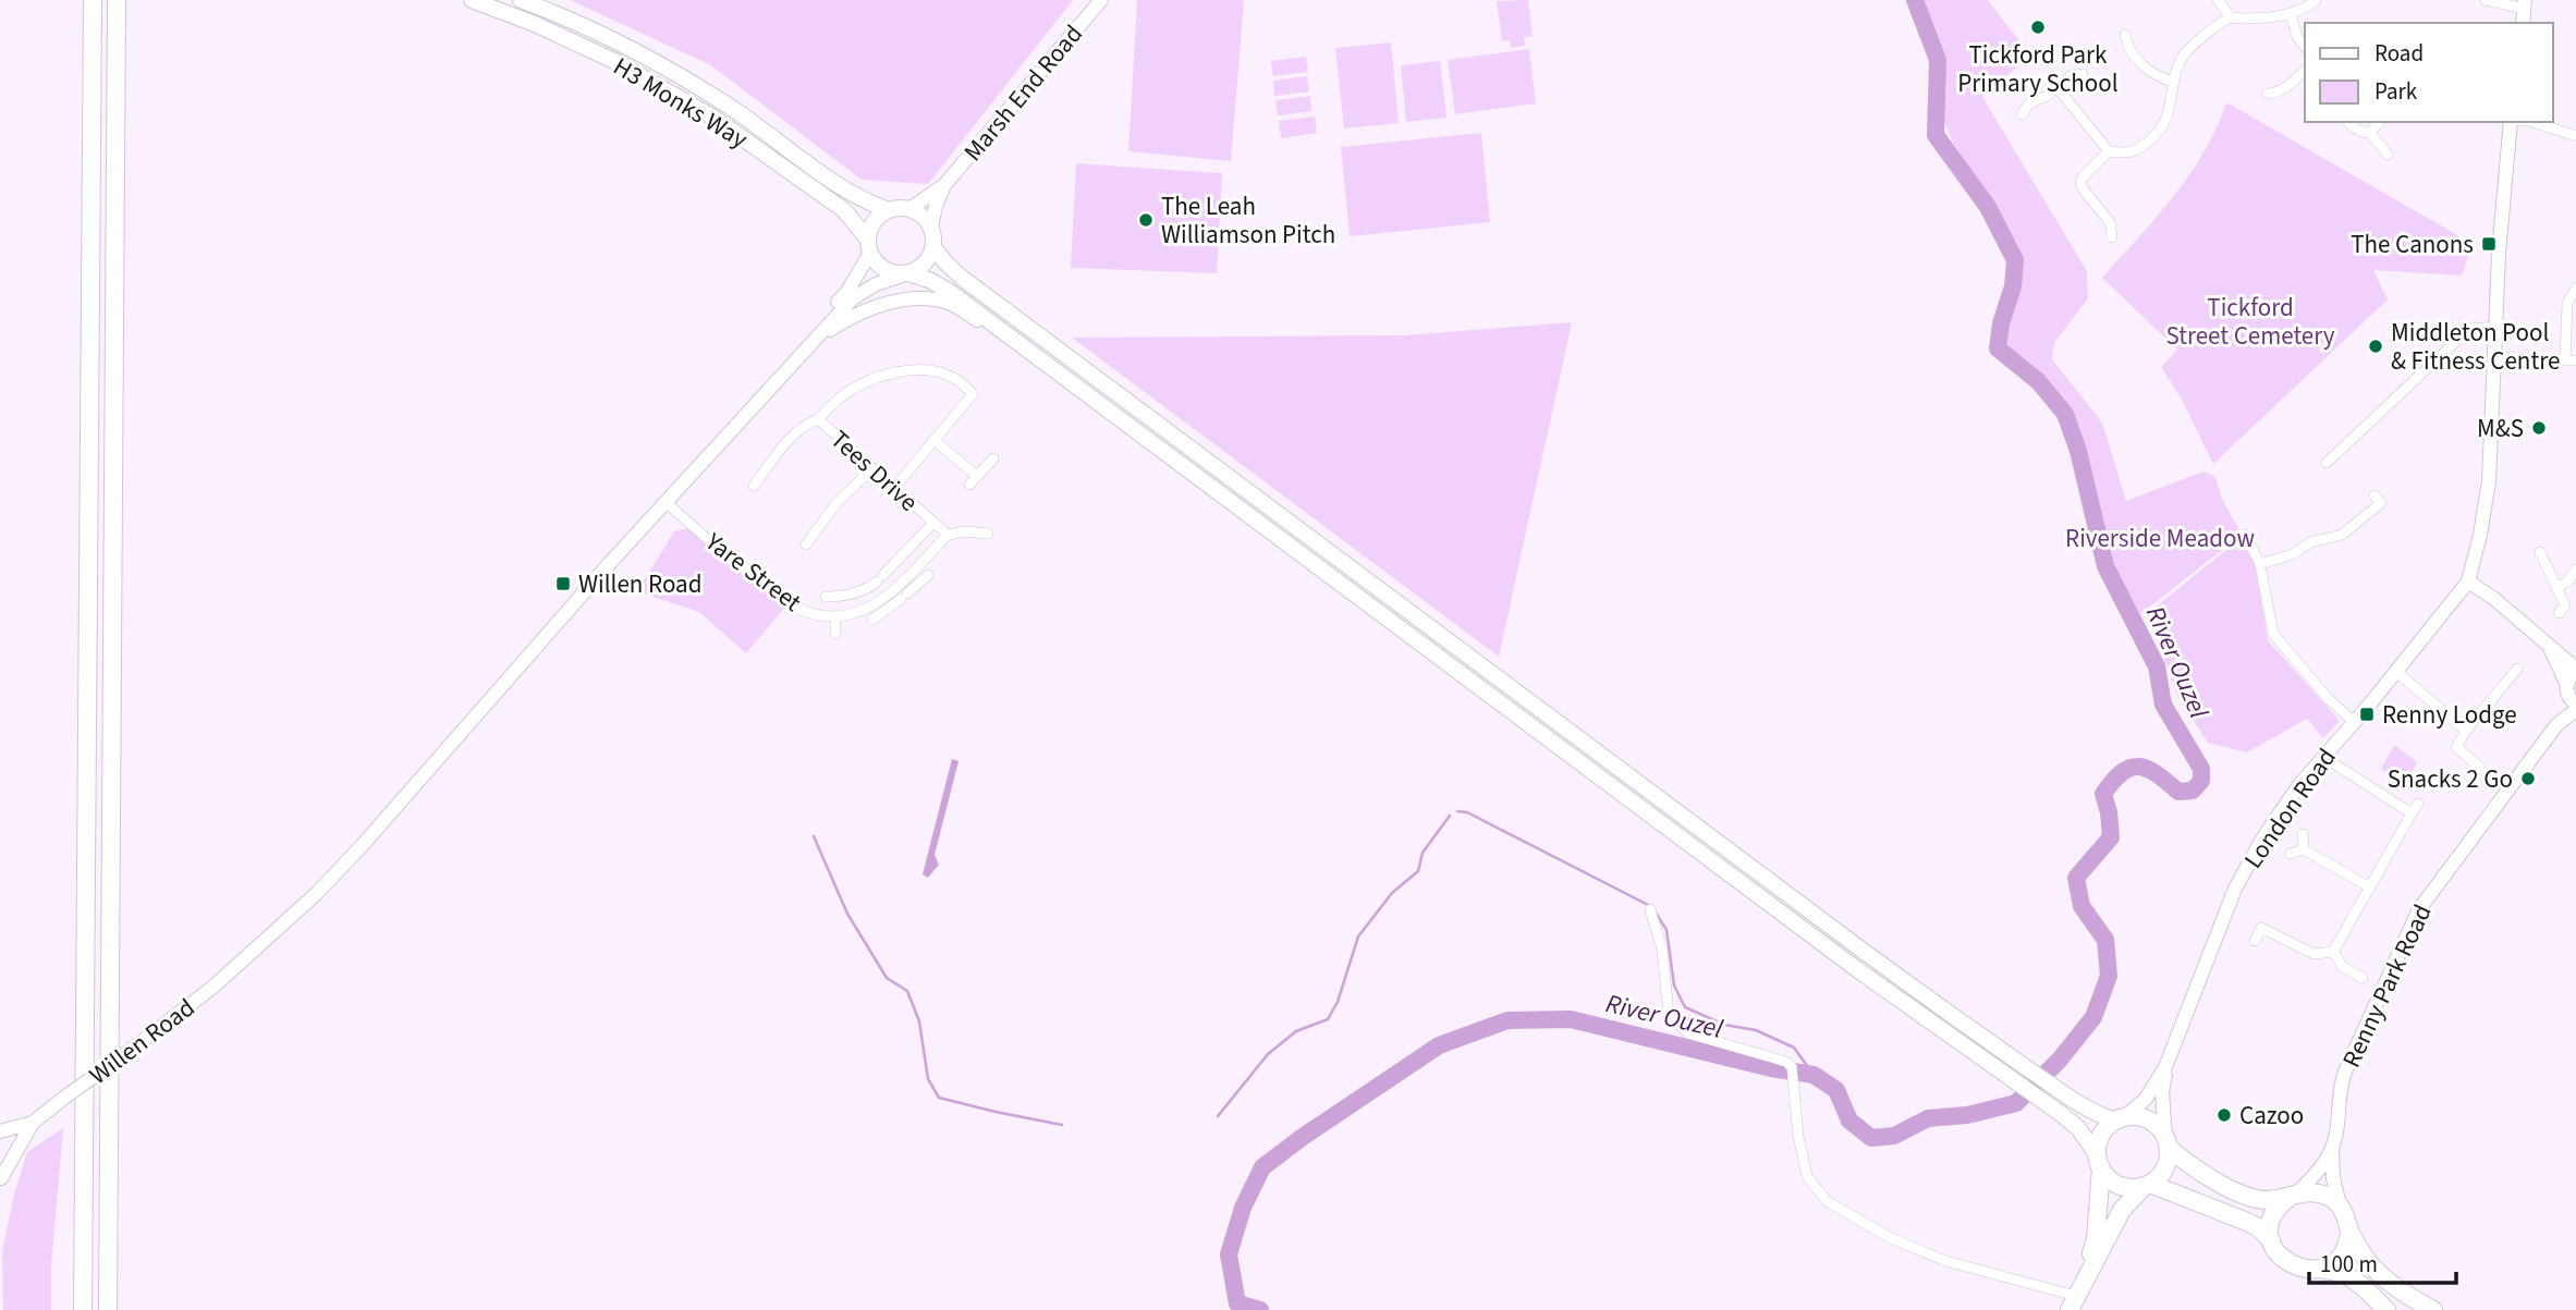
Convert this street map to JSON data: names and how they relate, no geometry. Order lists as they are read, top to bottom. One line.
{"streets":{"main road":["H3 Monks Way"],"street":["Marsh End Road","Tees Drive","Yare Street","London Road","Renny Park Road","Willen Road"]},"crossings":[["Marsh End Road","H3 Monks Way"],["Marsh End Road","Willen Road"],["H3 Monks Way","Willen Road"],["Tees Drive","Yare Street"],["Yare Street","Willen Road"]],"water":["River Ouzel"],"parks":["Tickford Street Cemetery","Riverside Meadow"],"places":{"other":["Tickford Park Primary School","The Leah Williamson Pitch","Middleton Pool & Fitness Centre","M&S","Snacks 2 Go","Cazoo"],"transit":["The Canons","Willen Road","Renny Lodge"]},"legend":["Road","Park"],"scale_bar":"100 m"}
